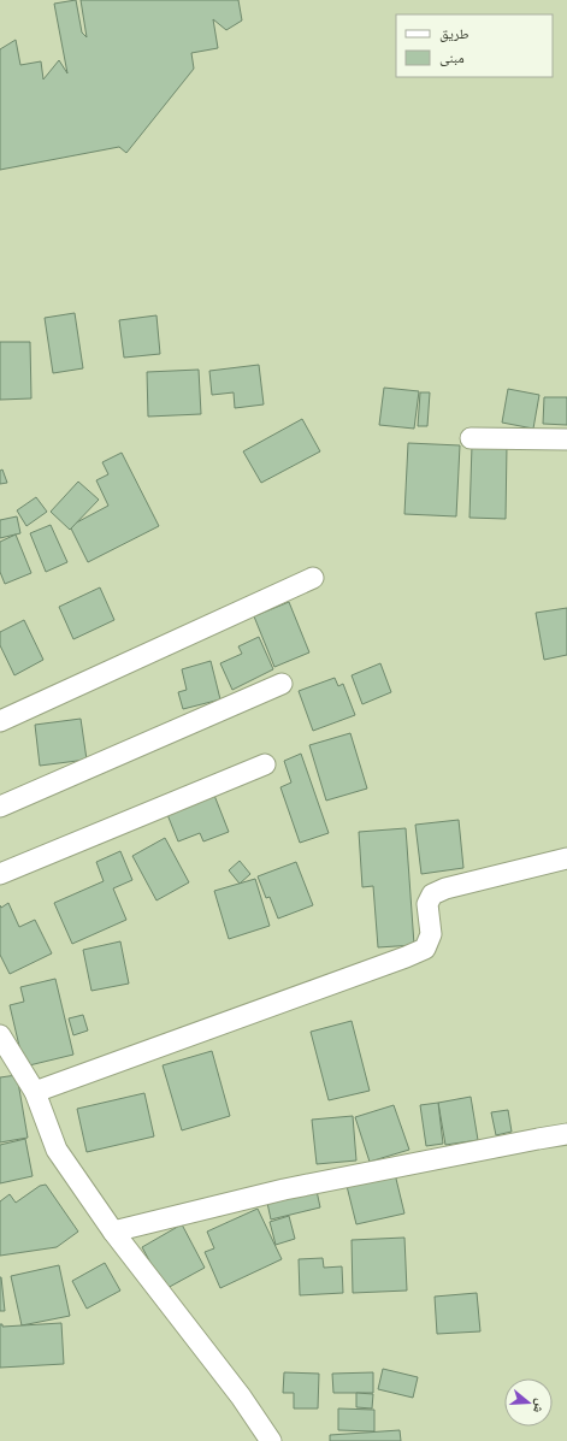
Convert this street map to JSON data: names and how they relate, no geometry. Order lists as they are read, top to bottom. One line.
{"legend":["طريق","مبنى"],"north":"right"}
